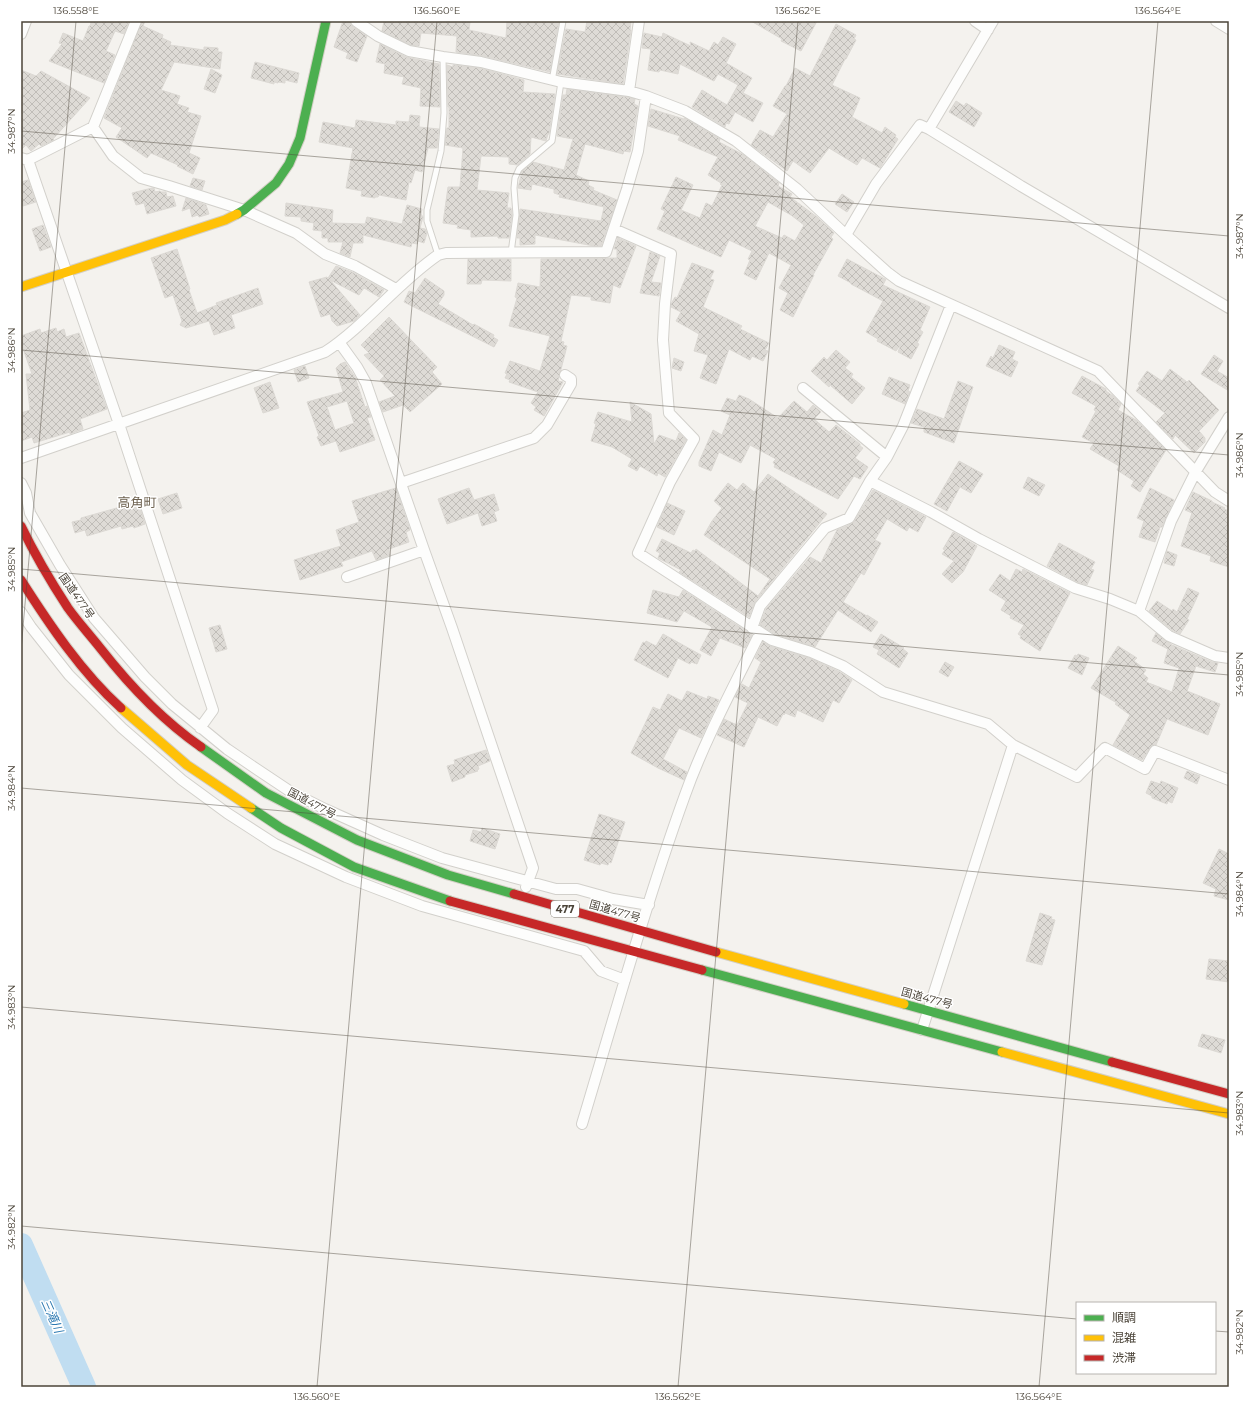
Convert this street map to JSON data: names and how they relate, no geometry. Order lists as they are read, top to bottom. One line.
{"streets":{"main road":["国道477号","477"]},"districts":["高角町"],"water":["三滝川"],"legend":["順調","混雑","渋滞"],"coordinates":["136.558°E","136.560°E","136.562°E","136.564°E","34.987°N","34.986°N","34.985°N","34.984°N","34.983°N","34.982°N"]}
